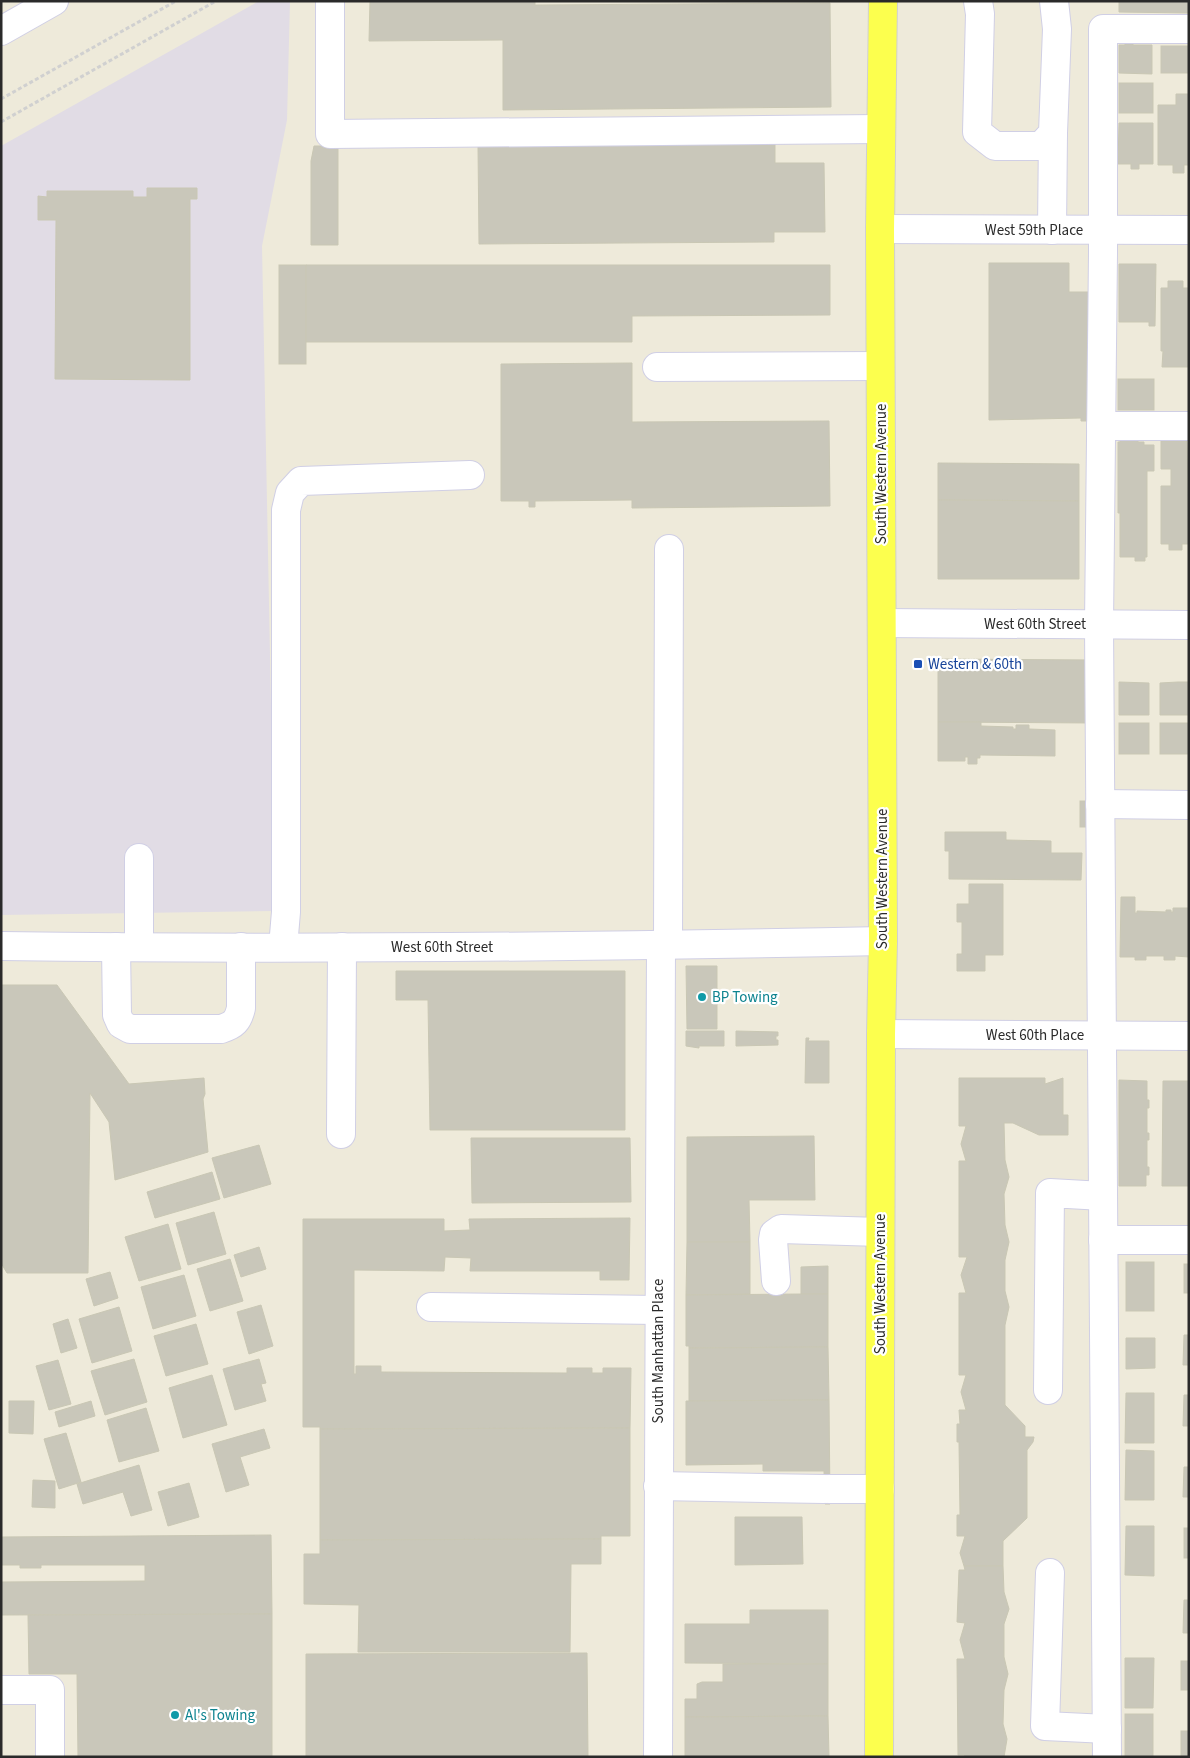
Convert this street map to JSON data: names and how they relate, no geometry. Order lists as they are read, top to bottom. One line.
{"streets":{"main road":["South Western Avenue"],"street":["West 59th Place","West 60th Street","West 60th Place","South Manhattan Place"]},"crossings":[["West 59th Place","South Western Avenue"],["South Western Avenue","West 60th Street"],["South Western Avenue","West 60th Place"],["West 60th Street","South Manhattan Place"]],"places":{"transit":["Western & 60th"],"other":["BP Towing","Al's Towing"]}}
